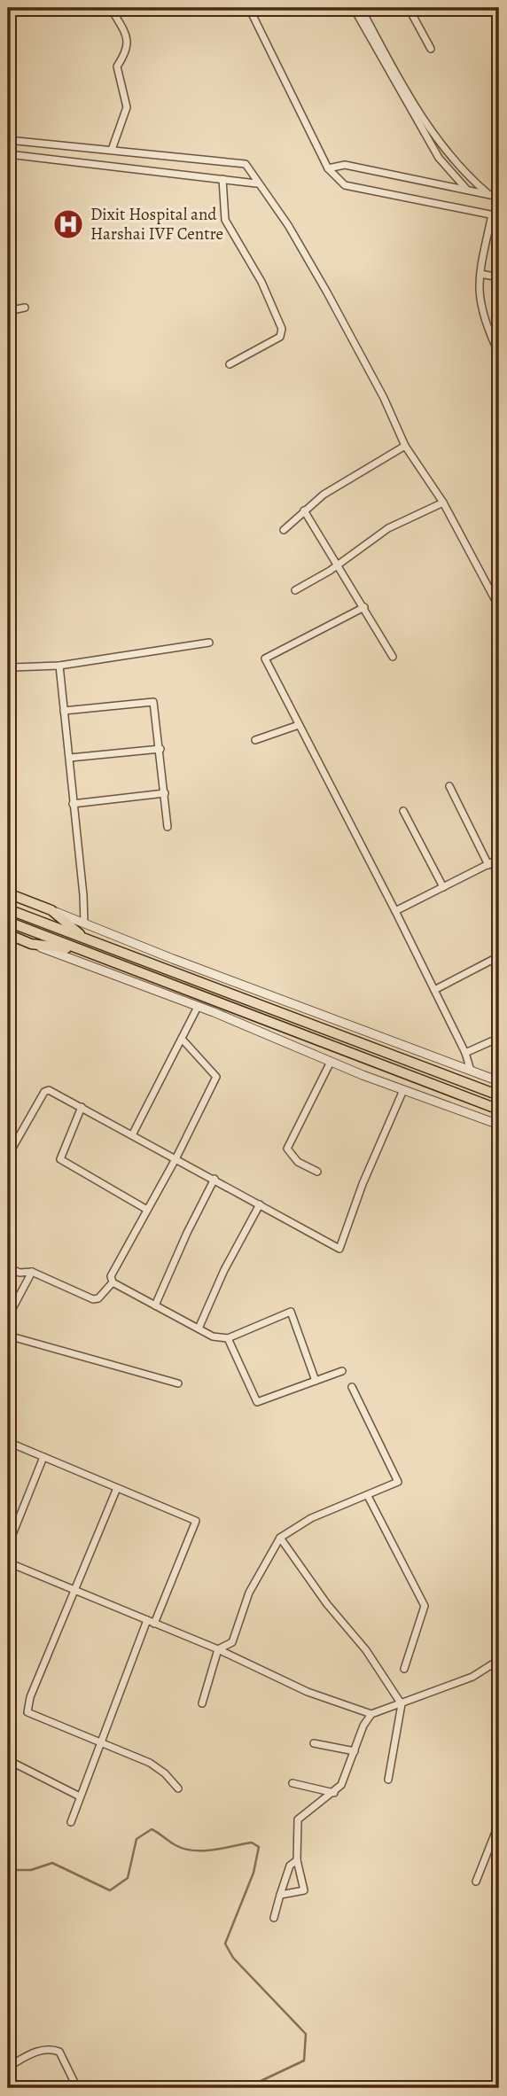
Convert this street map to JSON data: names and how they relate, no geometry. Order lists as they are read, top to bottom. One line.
{"places":{"hospital":["Dixit Hospital and Harshai IVF Centre"]}}
